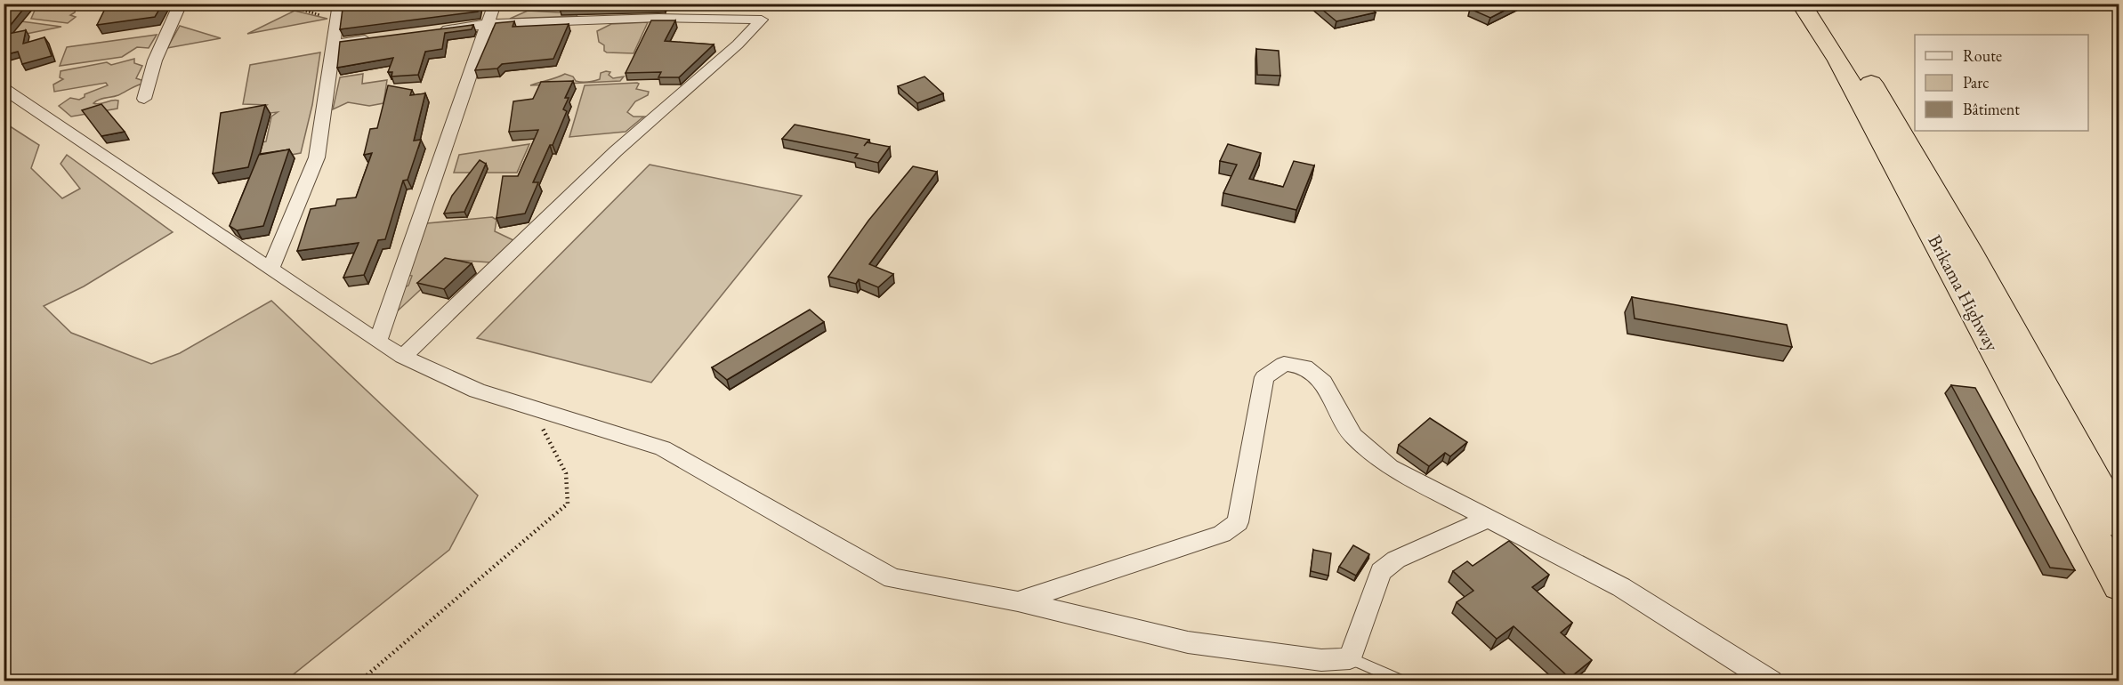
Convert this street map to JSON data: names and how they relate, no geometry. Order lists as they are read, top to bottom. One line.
{"streets":{"highway":["Brikama Highway"]},"legend":["Route","Parc","Bâtiment"]}
